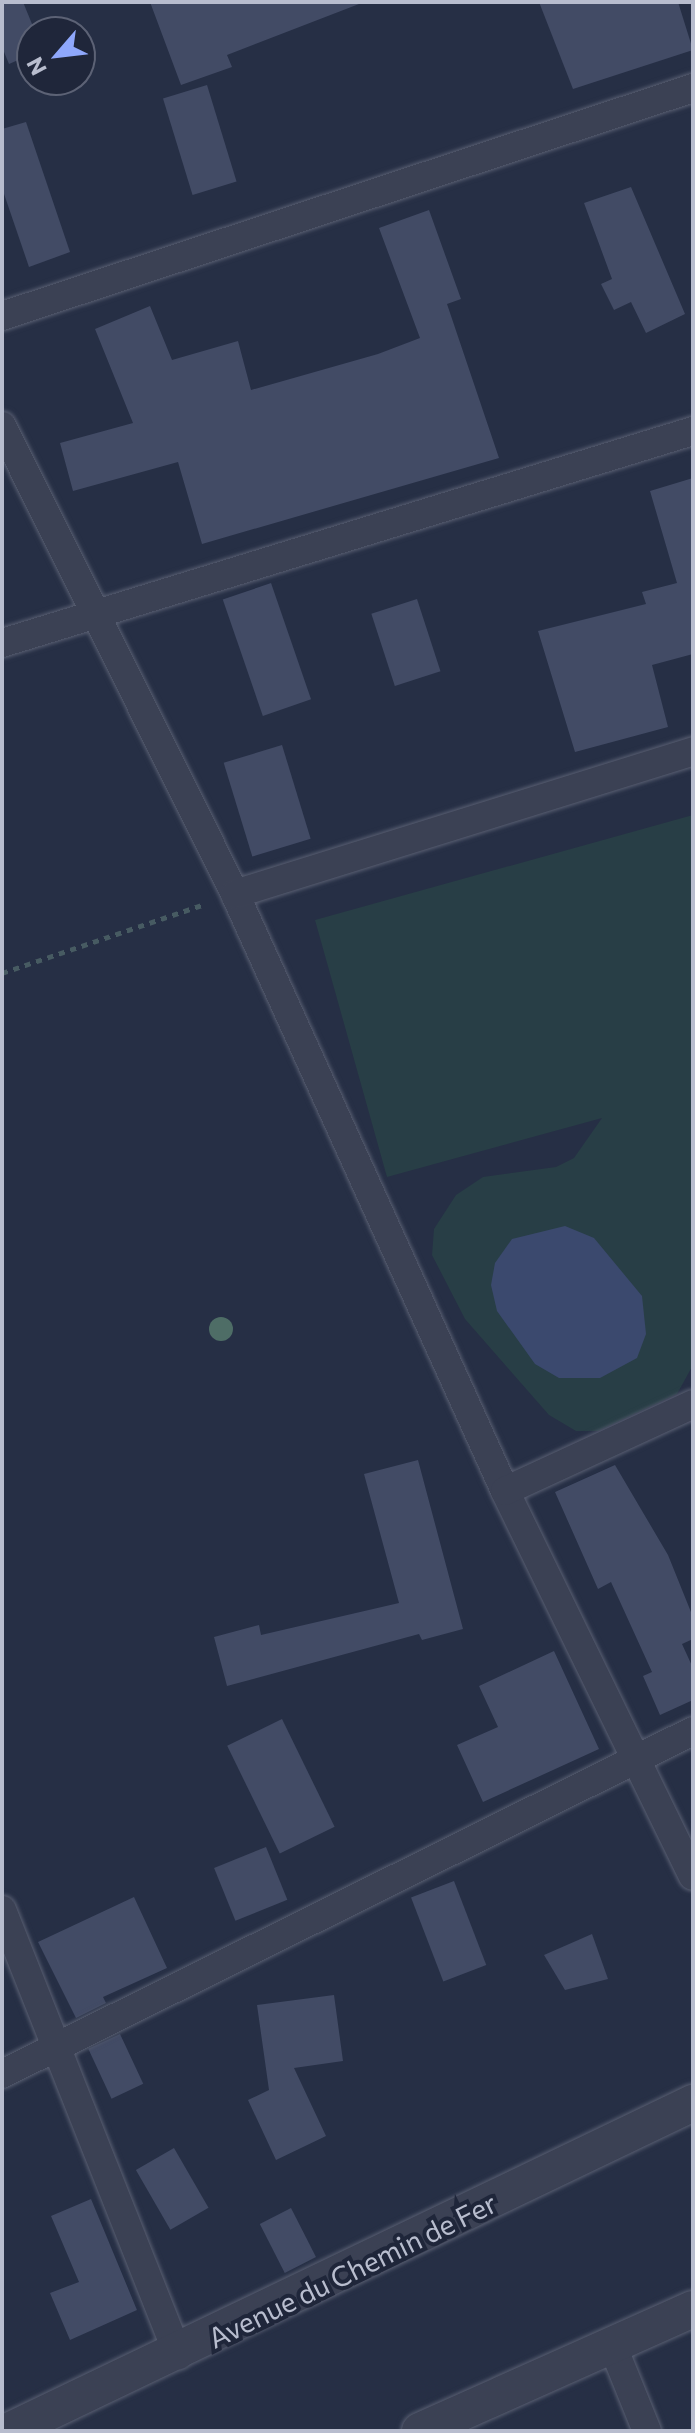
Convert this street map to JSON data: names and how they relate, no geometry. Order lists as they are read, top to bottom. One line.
{"streets":{"street":["Avenue du Chemin de Fer"]},"north":"bottom left"}
